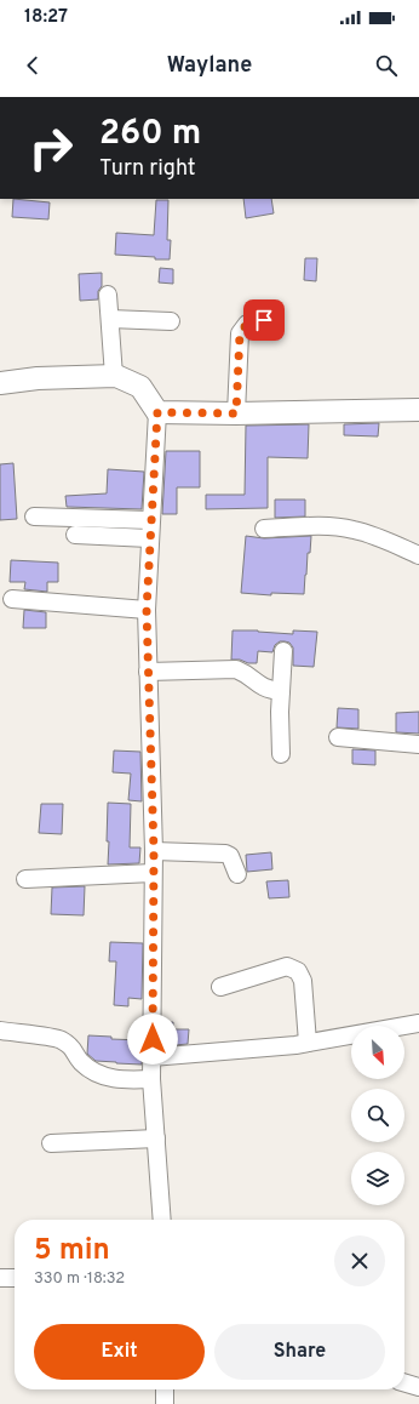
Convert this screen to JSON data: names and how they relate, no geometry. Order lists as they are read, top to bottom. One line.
{"north":"bottom right","page":{"status":"18:27","header":"Waylane","turn":["260 m","Turn right"],"heading":["5 min","330 m · 18:32"],"buttons":["Exit","Share"]}}
